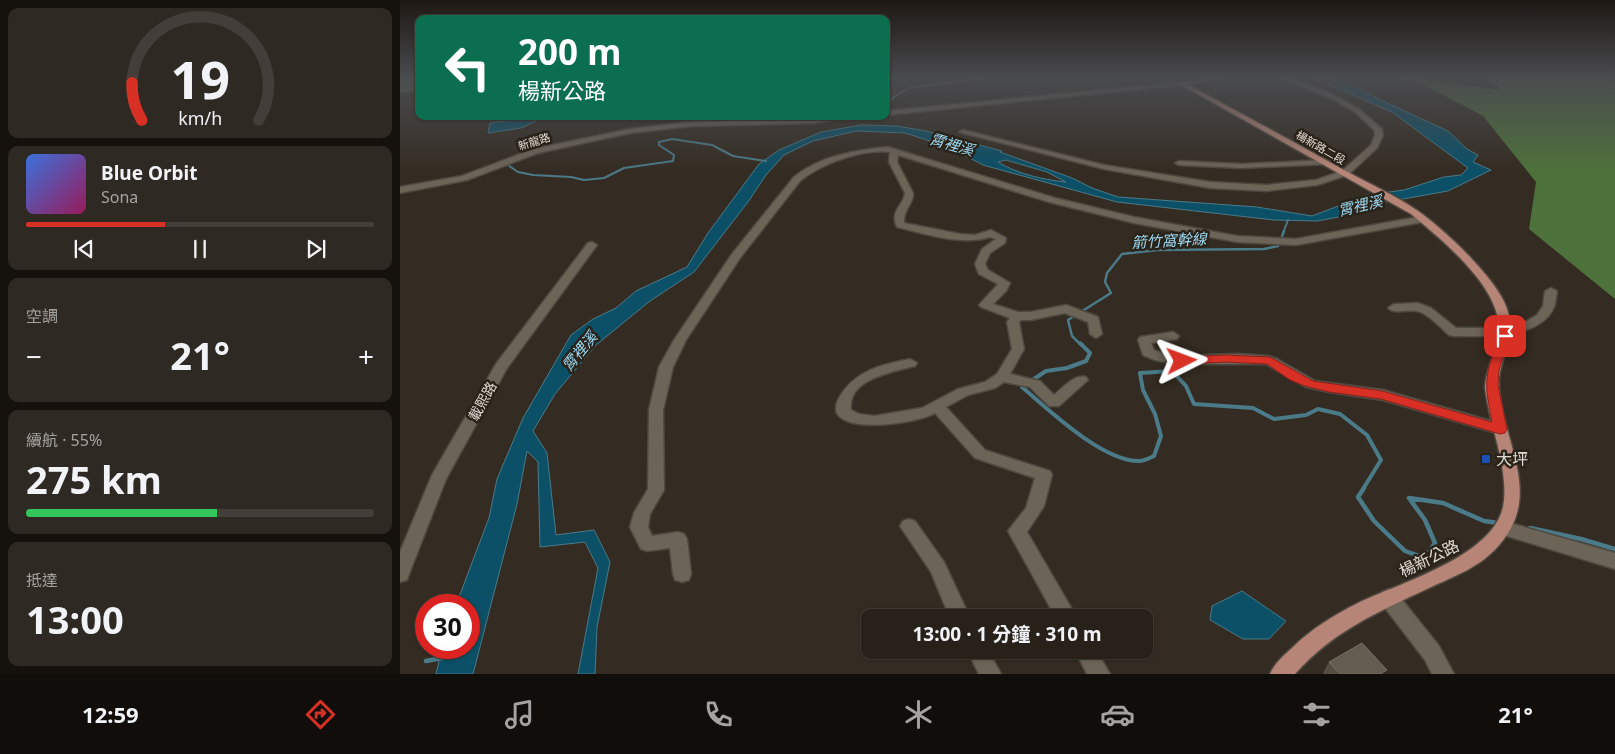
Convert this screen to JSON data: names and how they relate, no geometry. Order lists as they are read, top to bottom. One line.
{"streets":{"main road":["楊新路二段","楊新公路"],"street":["新龍路","載熙路"]},"crossings":[["楊新路二段","楊新公路"]],"water":["霄裡溪","箭竹窩幹線"],"places":{"transit":["大坪"]},"page":{"turn":["200 m","楊新公路"],"song":["Blue Orbit","Sona"],"tile":["空調",["續航 · 55%","275 km"],["抵達","13:00"]],"heat":["−","21°","+"],"limit":"30","trip":"13:00 · 1 分鐘 · 310 m","tabs":["12:59","21°"],"gauge":["19","km/h"]}}
